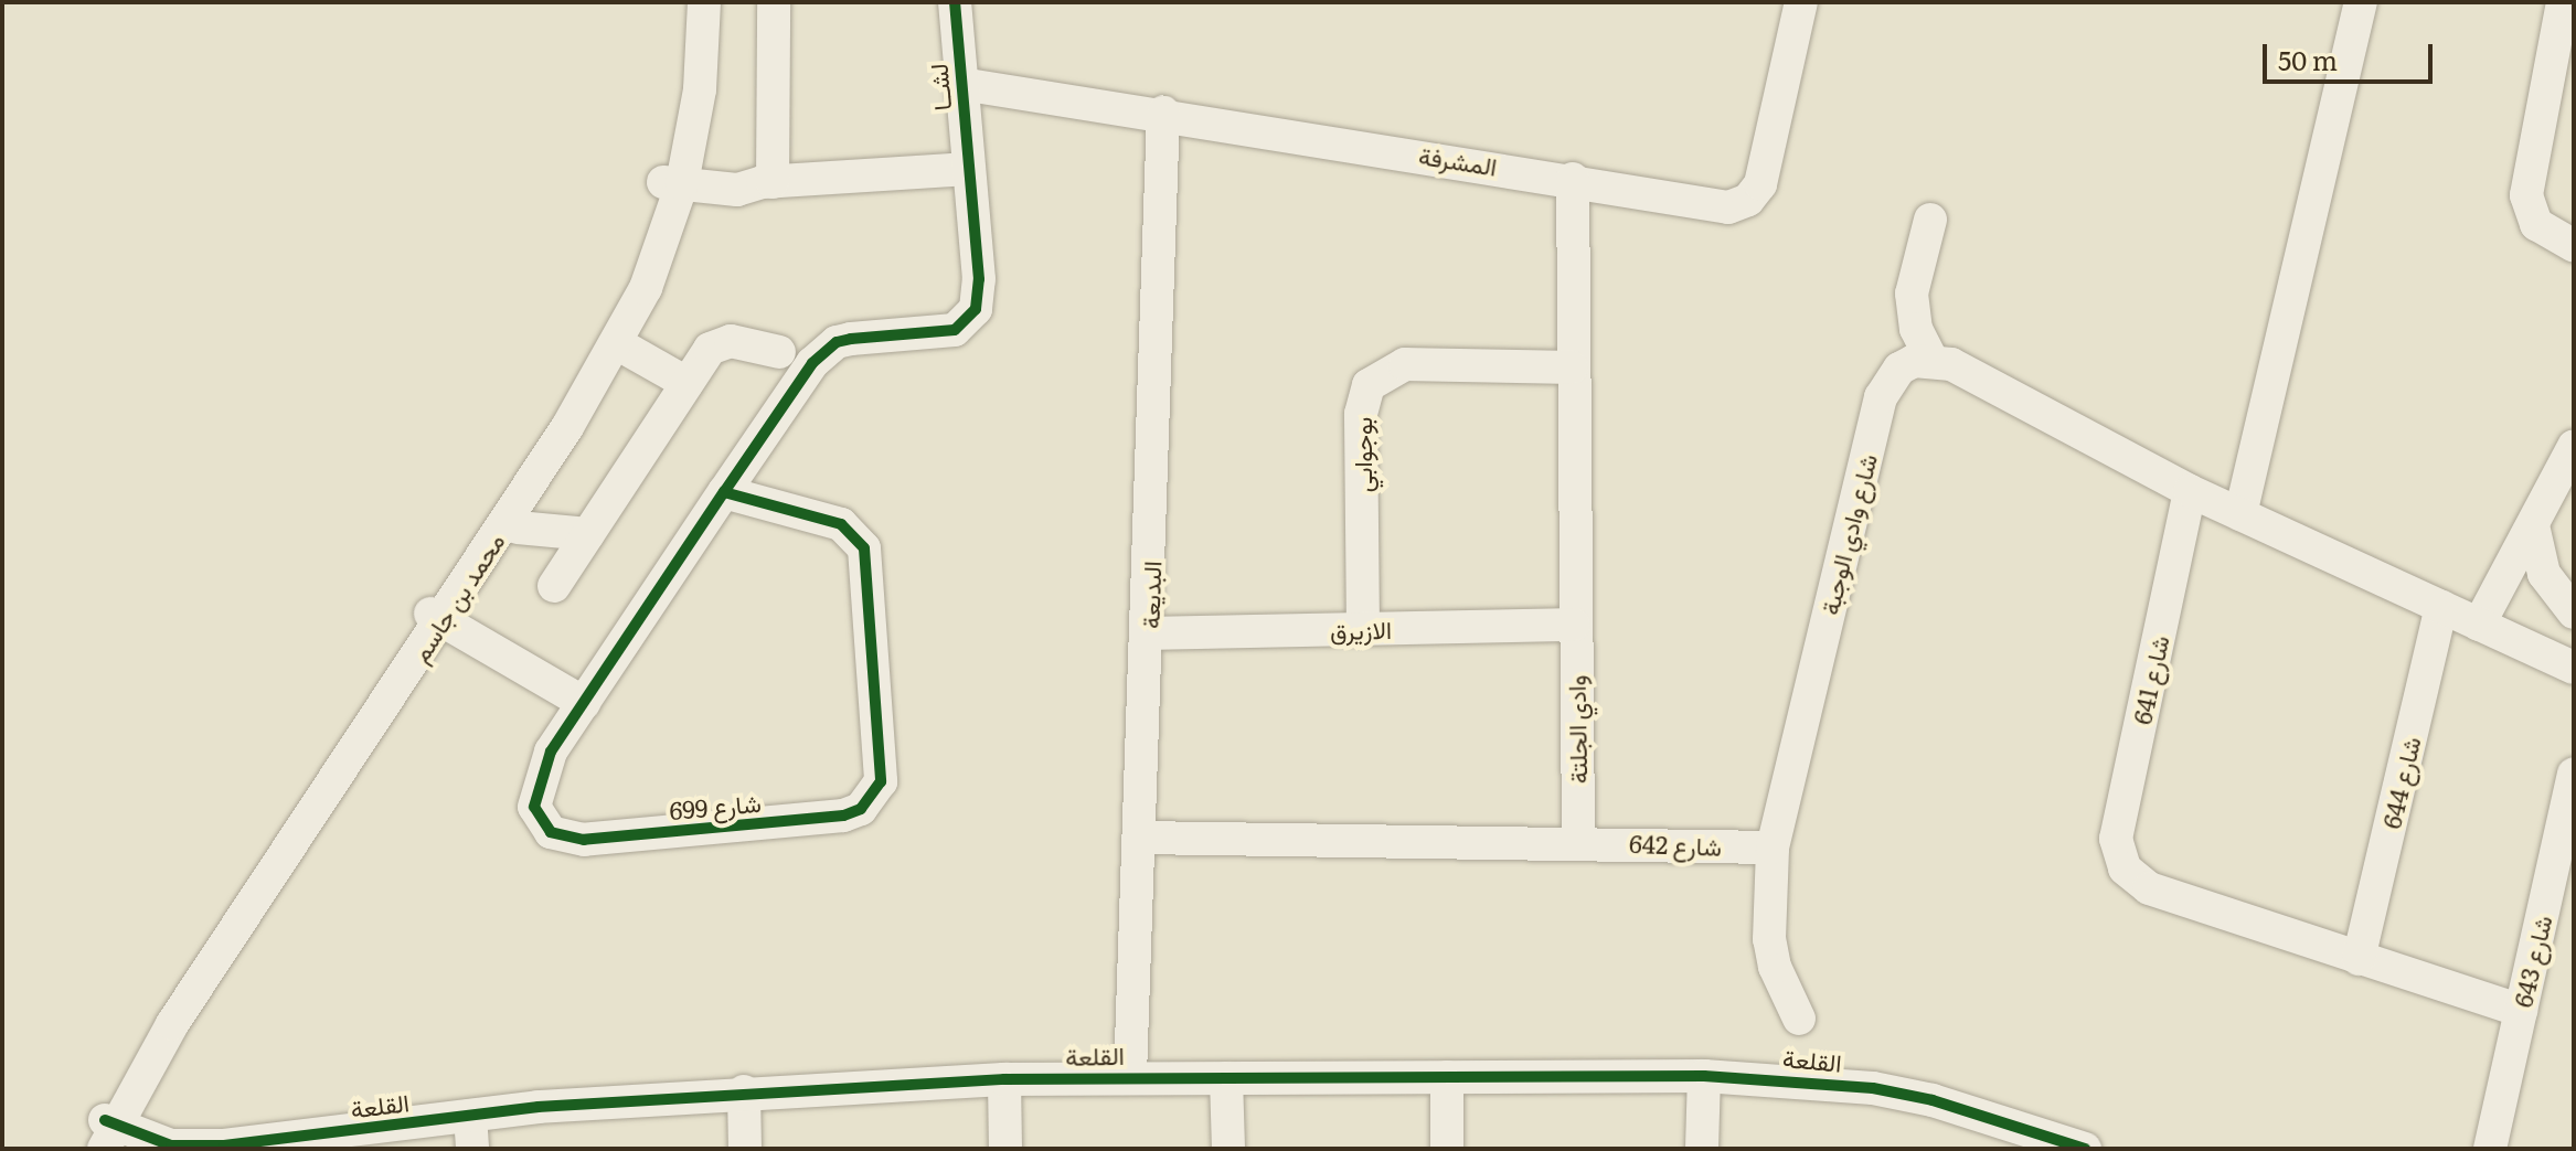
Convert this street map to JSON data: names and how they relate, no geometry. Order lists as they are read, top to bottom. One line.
{"streets":{"street":["لشــا","المشرفة","بوجوابي","شارع وادي الوجبة","البديعة","محمد بن جاسم","الازيرق","شارع 641","وادي الجلتة","شارع 644","شارع 699","شارع 642","شارع 643","القلعة"]},"crossings":[["لشــا","المشرفة"],["لشــا","شارع 699"],["المشرفة","البديعة"],["المشرفة","وادي الجلتة"],["بوجوابي","الازيرق"],["بوجوابي","وادي الجلتة"],["شارع وادي الوجبة","شارع 642"],["البديعة","الازيرق"],["البديعة","القلعة"],["محمد بن جاسم","القلعة"],["الازيرق","وادي الجلتة"],["شارع 641","شارع 644"],["شارع 641","شارع 643"],["وادي الجلتة","شارع 642"]],"scale_bar":"50 m"}
